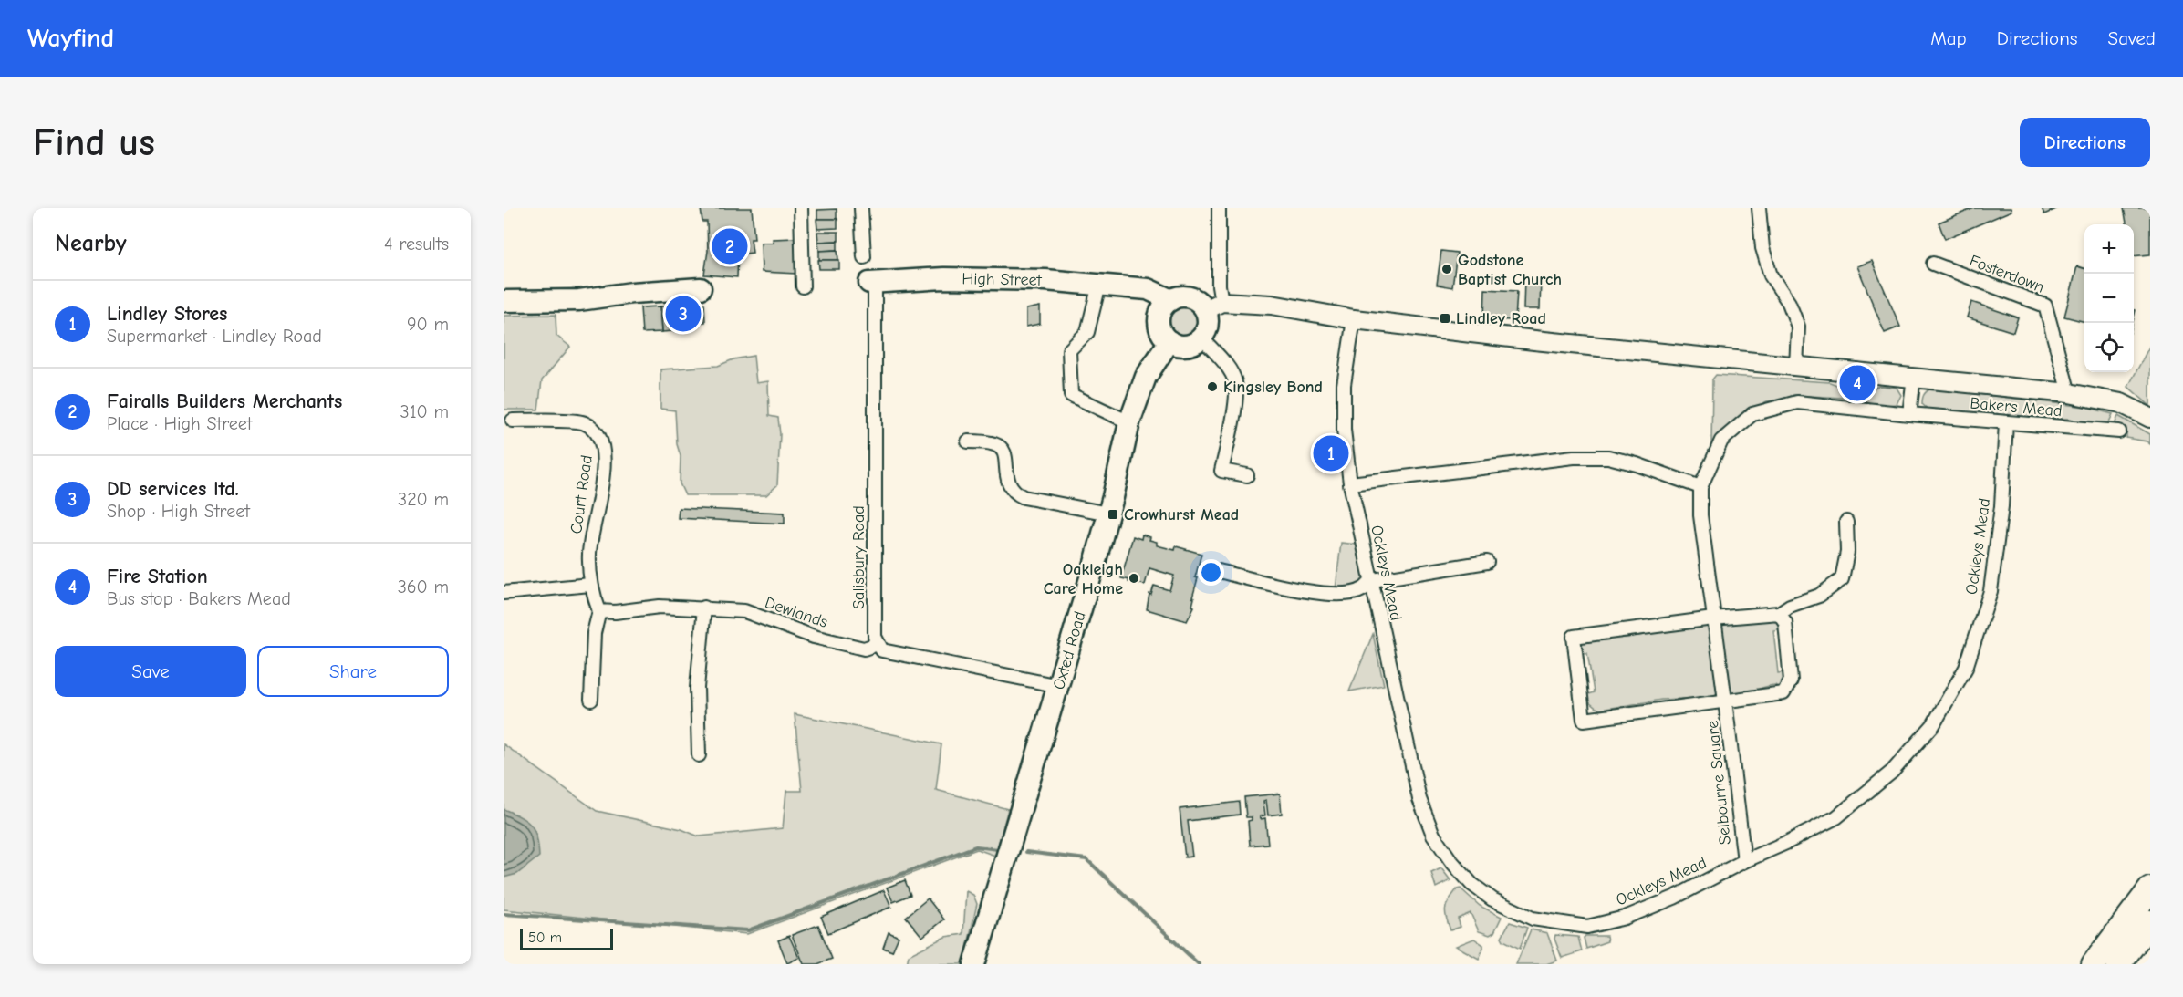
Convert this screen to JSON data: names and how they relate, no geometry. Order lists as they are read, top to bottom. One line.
{"streets":{"main road":["High Street","Oxted Road"],"street":["Fosterdown","Bakers Mead","Court Road","Ockleys Mead","Salisbury Road","Dewlands","Selbourne Square"]},"crossings":[["High Street","Salisbury Road"],["High Street","Oxted Road"],["Bakers Mead","Ockleys Mead"],["Bakers Mead","Selbourne Square"],["Ockleys Mead","Selbourne Square"],["Salisbury Road","Dewlands"]],"places":{"other":["Godstone Baptist Church","Kingsley Bond","Oakleigh Care Home"],"transit":["Lindley Road","Crowhurst Mead"]},"scale_bar":"50 m","page":{"header":"Wayfind","nav":["Map","Directions","Saved"],"buttons":["Directions",["Save","Share"]],"title":"Find us","heading":["Nearby","4 results"],"map_buttons":["+","−"],"pins":["2","3","4","1"],"list":[{"mark":"1","name":"Lindley Stores","note":"Supermarket · Lindley Road","value":"90 m"},{"mark":"2","name":"Fairalls Builders Merchants","note":"Place · High Street","value":"310 m"},{"mark":"3","name":"DD services ltd.","note":"Shop · High Street","value":"320 m"},{"mark":"4","name":"Fire Station","note":"Bus stop · Bakers Mead","value":"360 m"}],"scale":"50 m"}}
